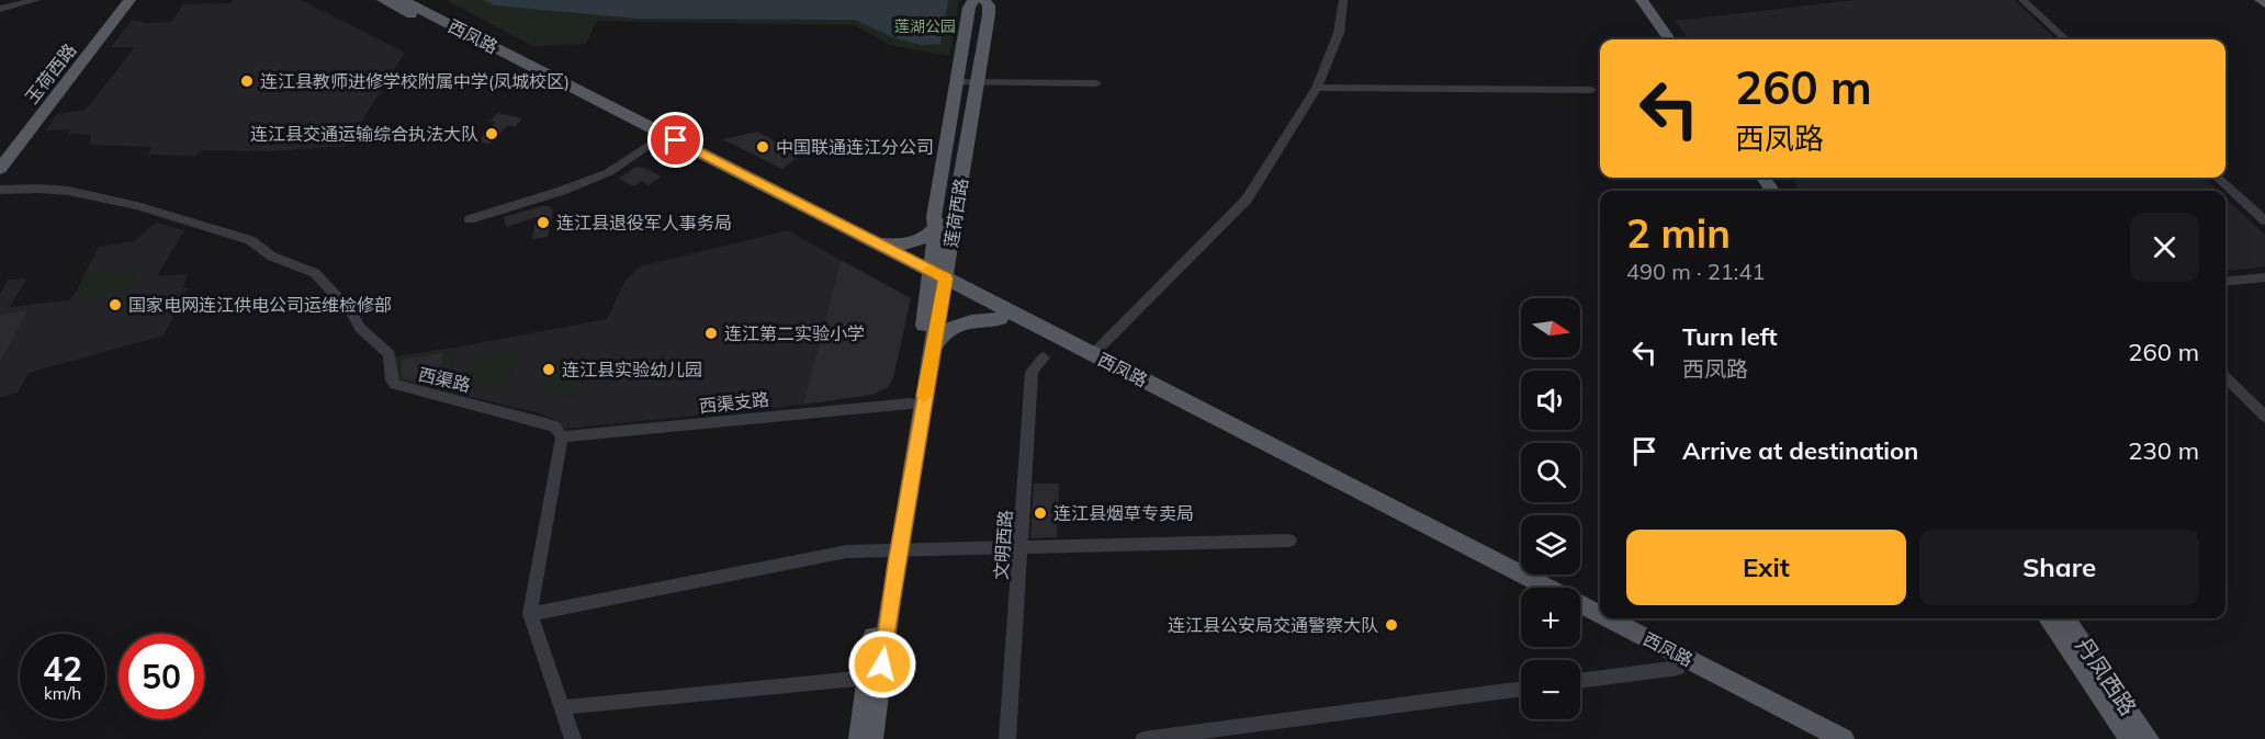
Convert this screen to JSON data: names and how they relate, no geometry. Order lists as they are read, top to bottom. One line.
{"streets":{"main road":["西凤路","玉荷西路","莲荷西路","丹凤西路"],"street":["西渠路","西渠支路","文明西路"]},"crossings":[["西凤路","莲荷西路"],["莲荷西路","西渠支路"],["西渠路","西渠支路"]],"parks":["莲湖公园"],"places":["连江县教师进修学校附属中学(凤城校区)","连江县交通运输综合执法大队","中国联通连江分公司","连江县退役军人事务局","国家电网连江供电公司运维检修部","连江第二实验小学","连江县实验幼儿园","连江县烟草专卖局","连江县公安局交通警察大队"],"north":"right","page":{"turn":["260 m","西凤路"],"heading":["2 min","490 m · 21:41"],"map_buttons":["+","−"],"list":[{"name":"Turn left","note":"西凤路","value":"260 m"},{"name":"Arrive at destination","value":"230 m"}],"buttons":["Exit","Share"],"speed":"42 km/h","limit":"50"}}
